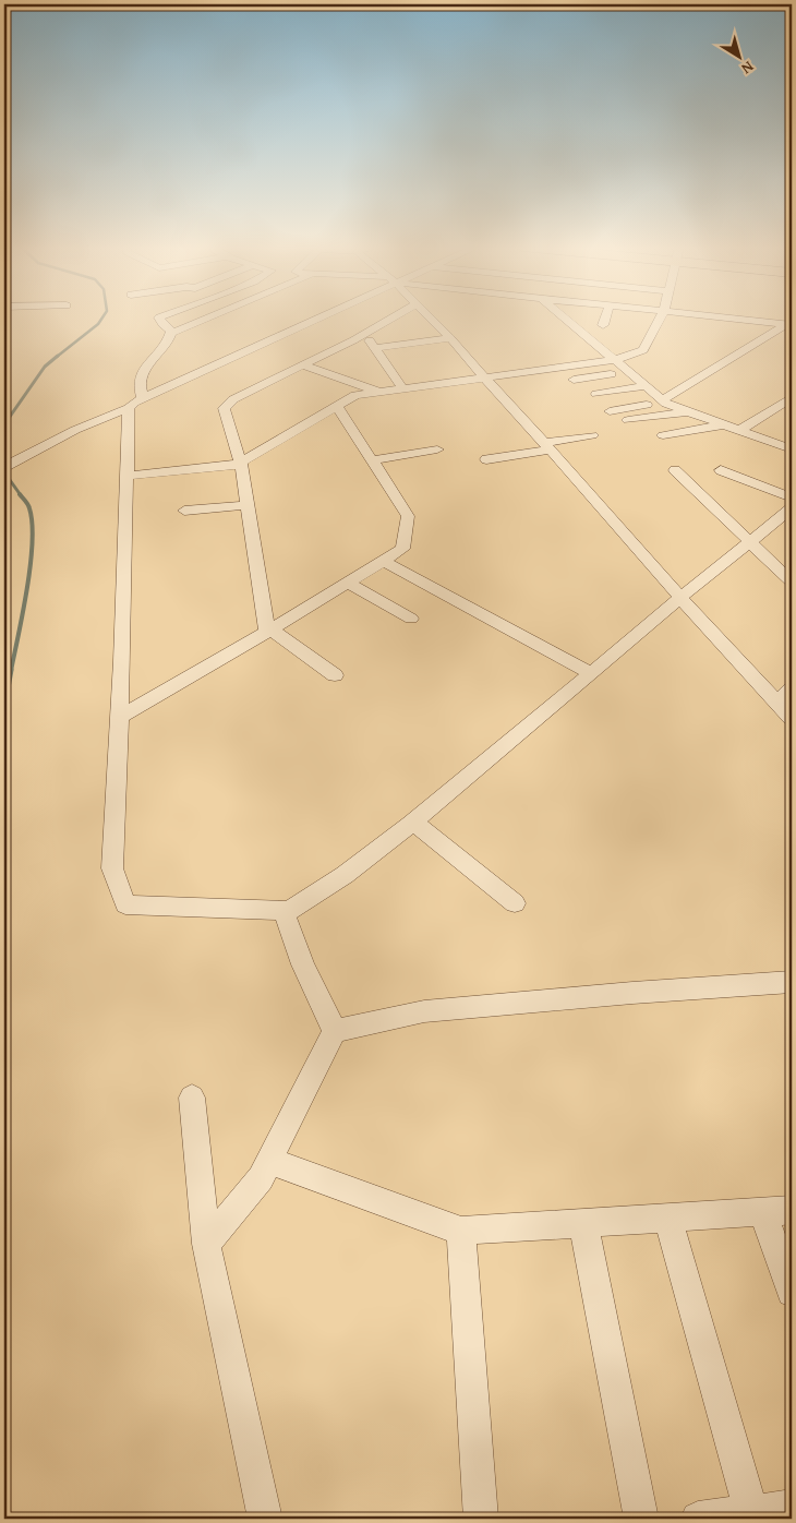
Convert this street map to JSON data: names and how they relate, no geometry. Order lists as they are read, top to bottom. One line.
{"north":"bottom right"}
